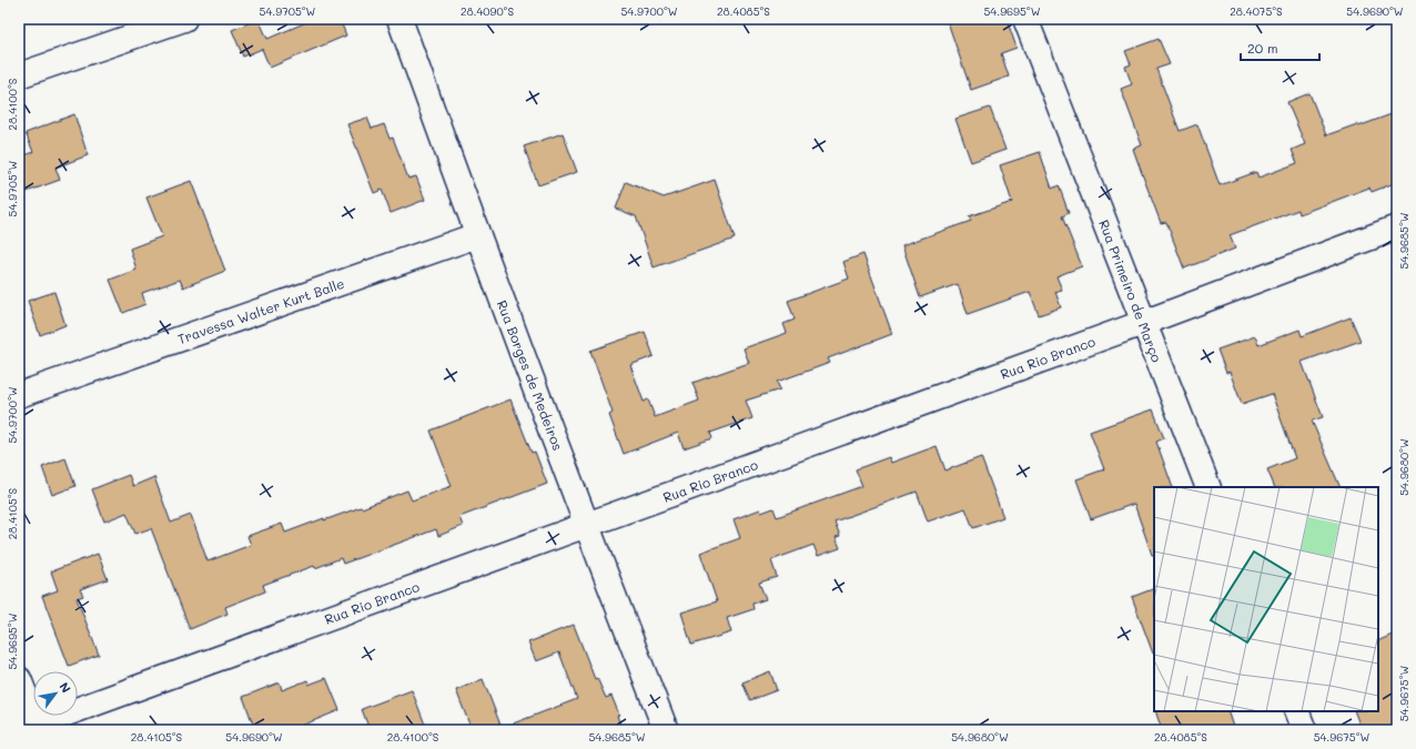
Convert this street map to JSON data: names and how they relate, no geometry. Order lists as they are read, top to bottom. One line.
{"streets":{"street":["Rua Primeiro de Março","Travessa Walter Kurt Balle","Rua Rio Branco","Rua Borges de Medeiros"]},"crossings":[["Rua Primeiro de Março","Rua Rio Branco"],["Travessa Walter Kurt Balle","Rua Borges de Medeiros"],["Rua Rio Branco","Rua Borges de Medeiros"]],"scale_bar":"20 m","north":"top right","coordinates":["54.9705°W","28.4090°S","54.9700°W","28.4085°S","54.9695°W","28.4075°S","54.9690°W","28.4100°S","54.9685°W","54.9680°W","28.4105°S","54.9675°W"]}
